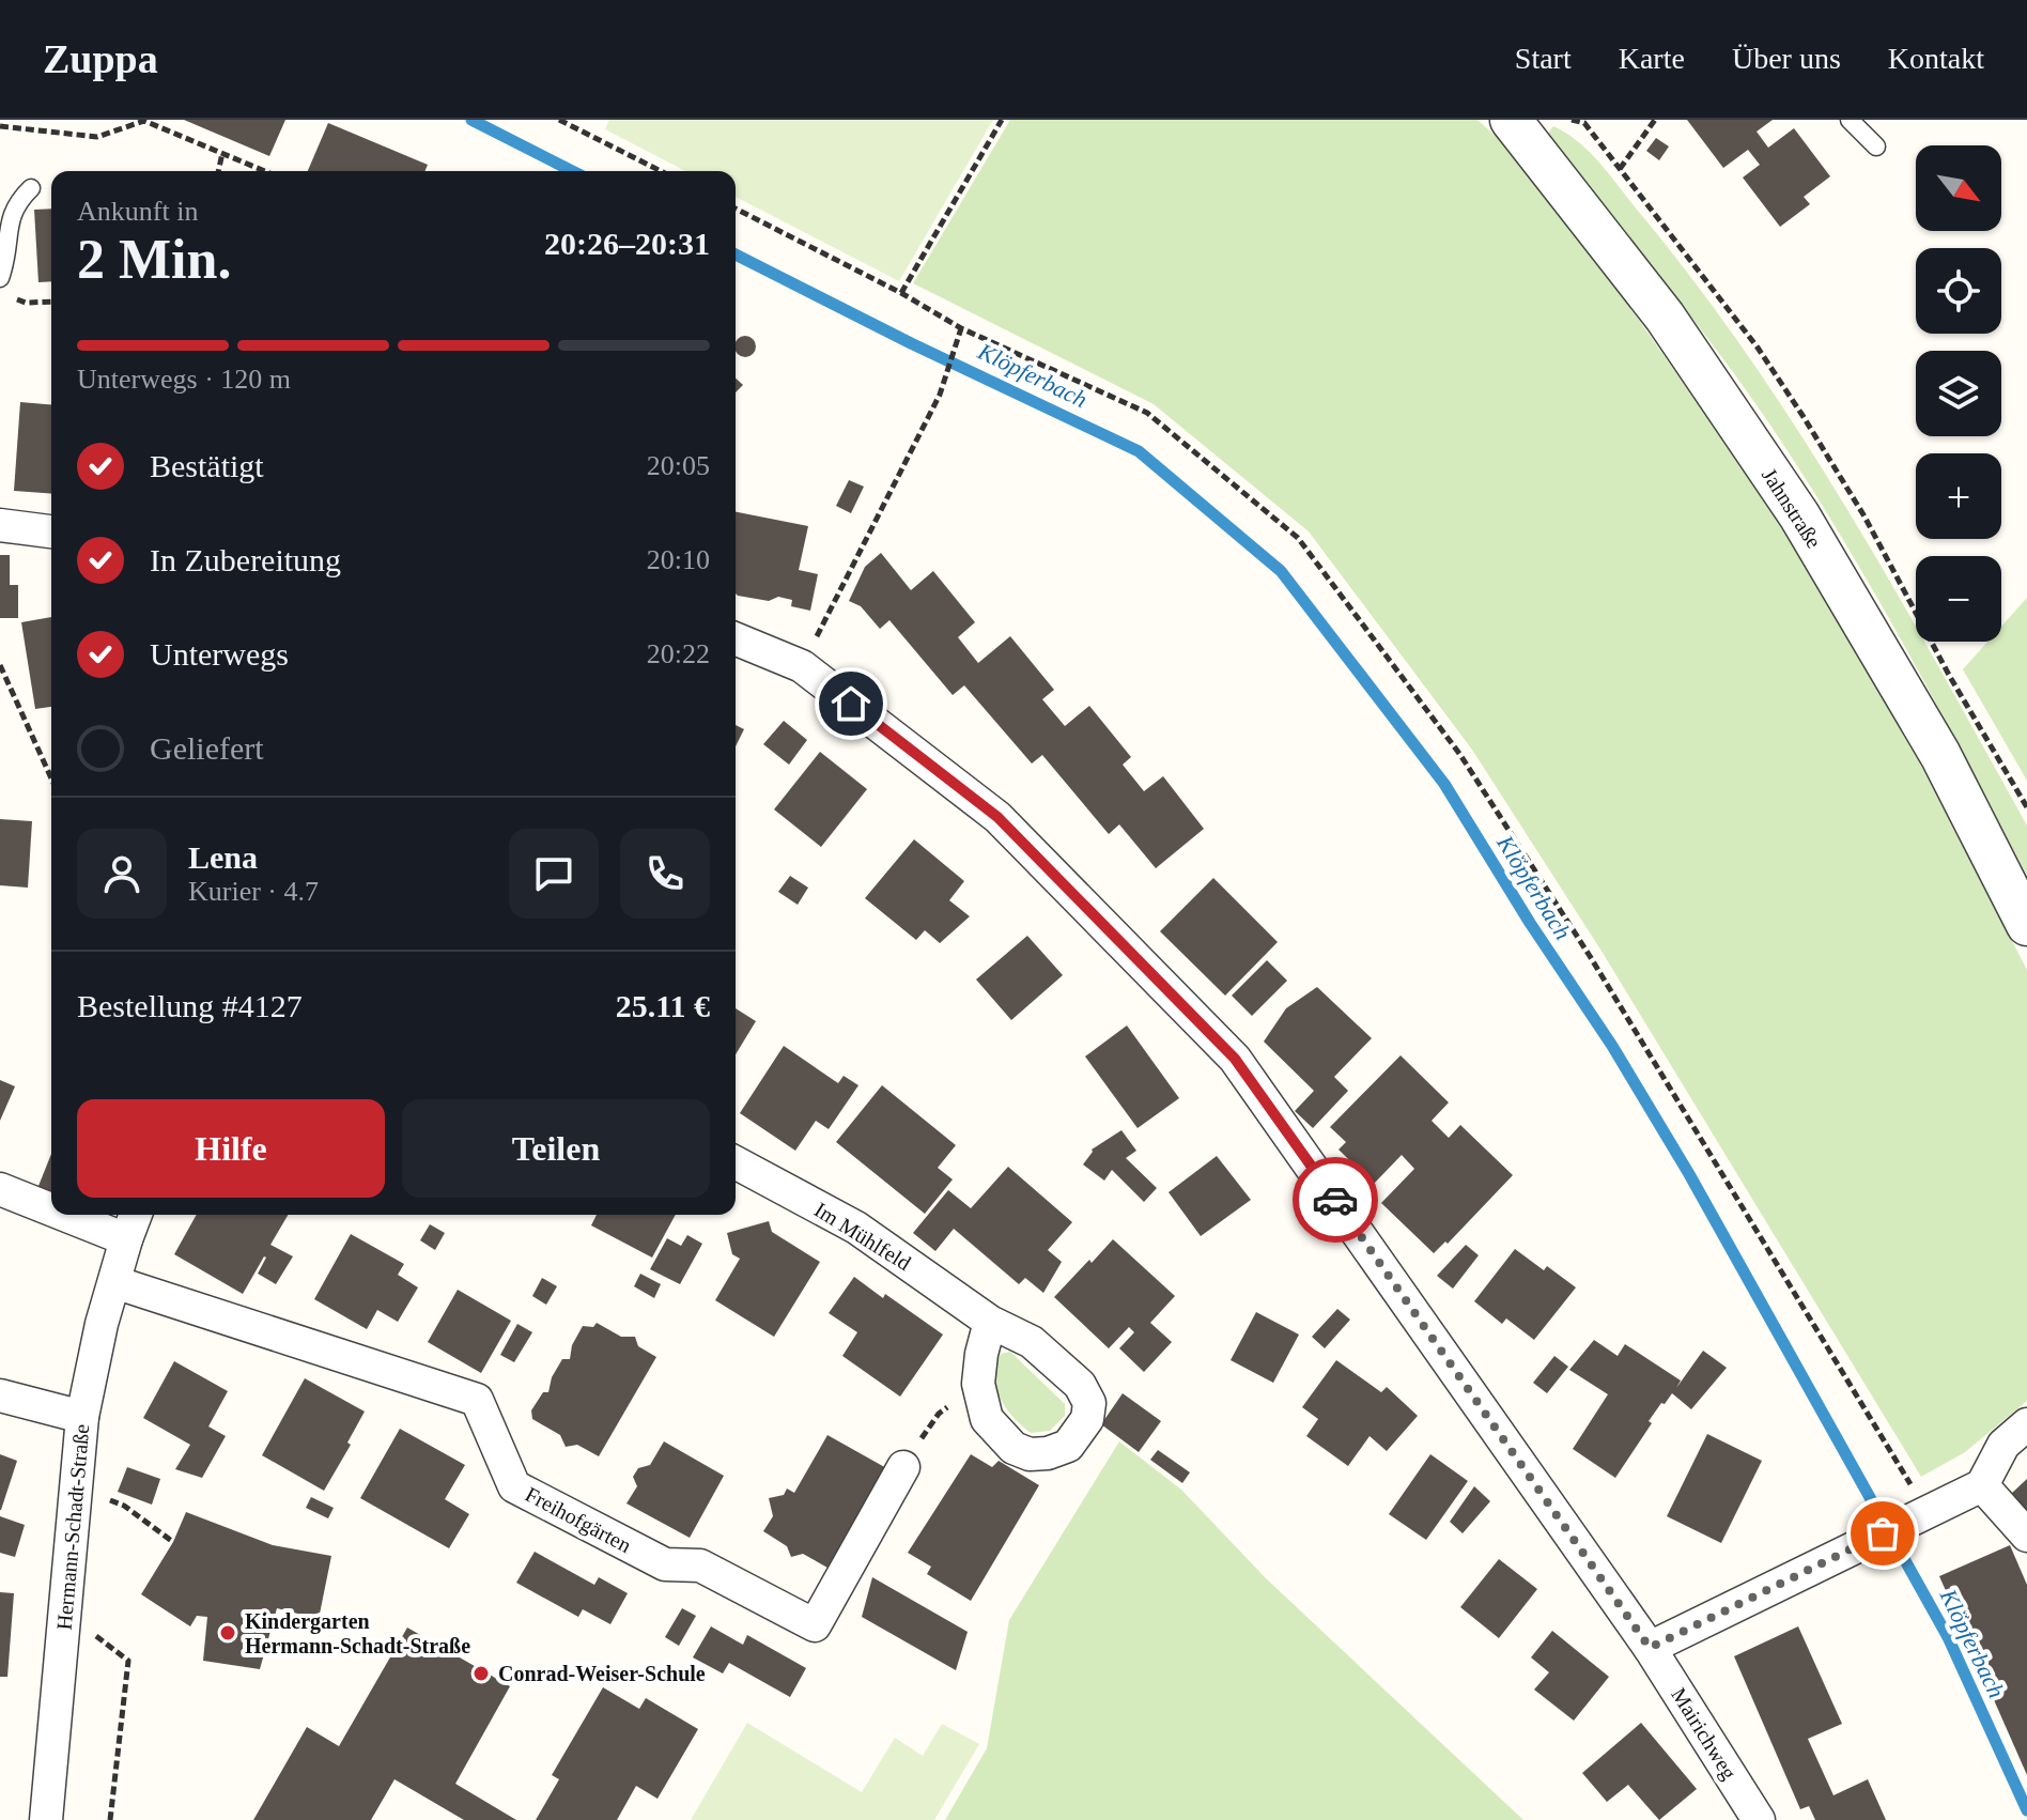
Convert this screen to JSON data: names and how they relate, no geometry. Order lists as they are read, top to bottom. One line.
{"streets":{"street":["Jahnstraße","Im Mühlfeld","Freihofgärten","Hermann-Schadt-Straße","Mairichweg"]},"crossings":[["Freihofgärten","Hermann-Schadt-Straße"]],"water":["Klöpferbach"],"places":["Kindergarten Hermann-Schadt-Straße","Conrad-Weiser-Schule"],"north":"bottom right","page":{"header":"Zuppa","nav":["Start","Karte","Über uns","Kontakt"],"map_buttons":["+","−"],"heading":["2 Min.","Ankunft in","20:26–20:31"],"panel":["Lena","Kurier · 4.7","Bestellung #4127","25.11 €"],"bar":"Unterwegs · 120 m","list":[["Bestätigt","20:05"],["In Zubereitung","20:10"],["Unterwegs","20:22"],"Geliefert"],"buttons":["Hilfe","Teilen"]}}
